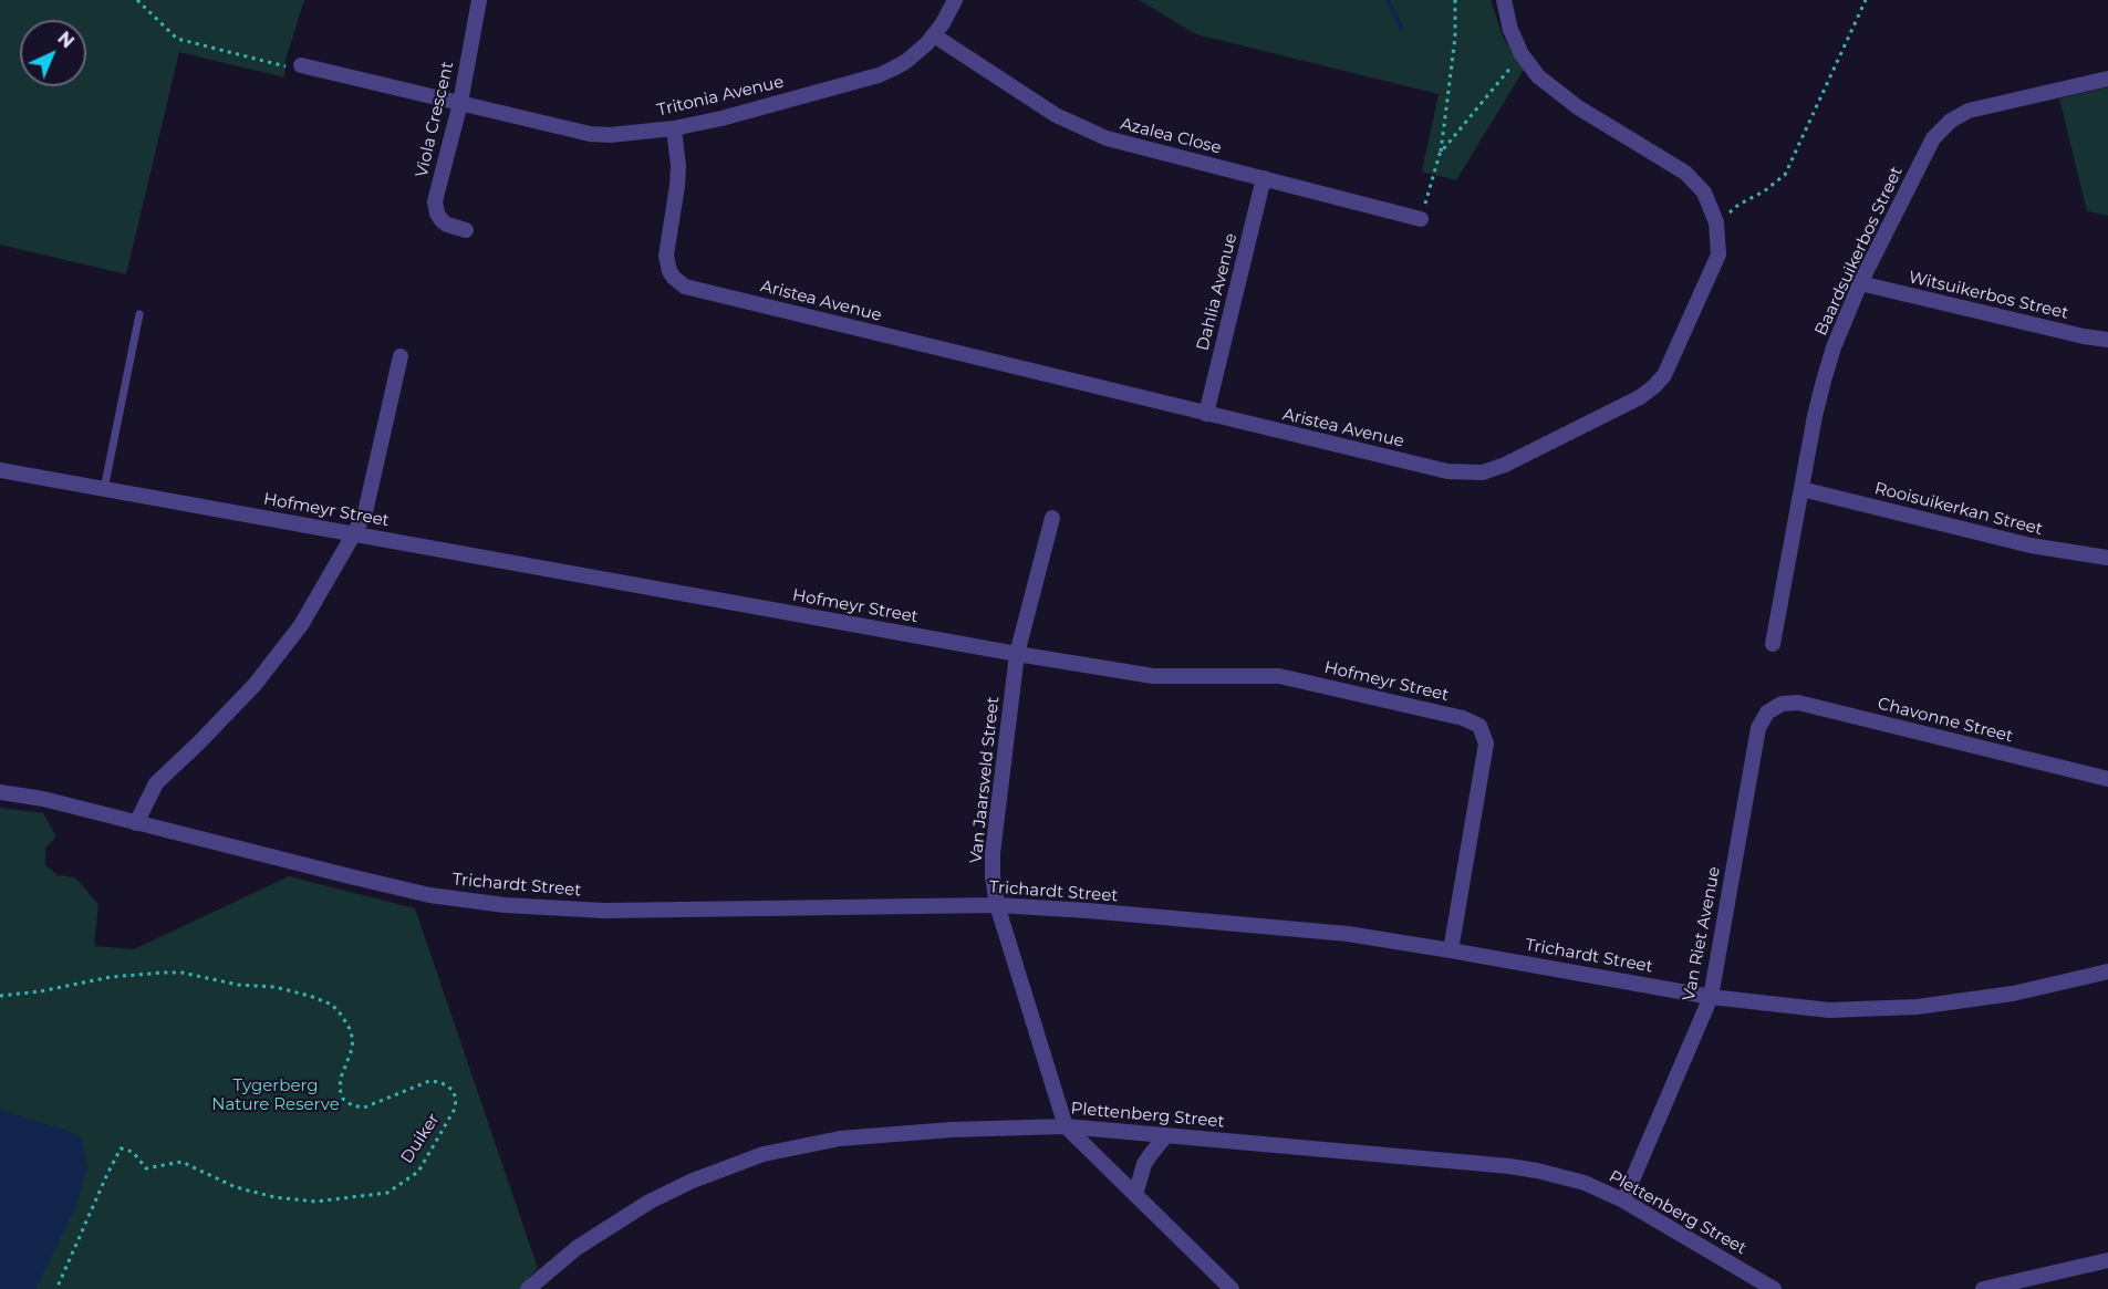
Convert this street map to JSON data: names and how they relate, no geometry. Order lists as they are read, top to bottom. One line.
{"streets":{"street":["Tritonia Avenue","Viola Crescent","Azalea Close","Baardsuikerbos Street","Dahlia Avenue","Witsuikerbos Street","Aristea Avenue","Rooisuikerkan Street","Hofmeyr Street","Chavonne Street","Van Jaarsveld Street","Trichardt Street","Van Riet Avenue","Plettenberg Street"],"path":["Duiker"]},"crossings":[["Tritonia Avenue","Viola Crescent"],["Tritonia Avenue","Azalea Close"],["Tritonia Avenue","Aristea Avenue"],["Azalea Close","Dahlia Avenue"],["Baardsuikerbos Street","Witsuikerbos Street"],["Baardsuikerbos Street","Rooisuikerkan Street"],["Dahlia Avenue","Aristea Avenue"],["Hofmeyr Street","Van Jaarsveld Street"],["Hofmeyr Street","Trichardt Street"],["Chavonne Street","Van Riet Avenue"],["Van Jaarsveld Street","Trichardt Street"],["Van Jaarsveld Street","Plettenberg Street"],["Trichardt Street","Van Riet Avenue"],["Van Riet Avenue","Plettenberg Street"]],"parks":["Tygerberg Nature Reserve"],"north":"top right"}
